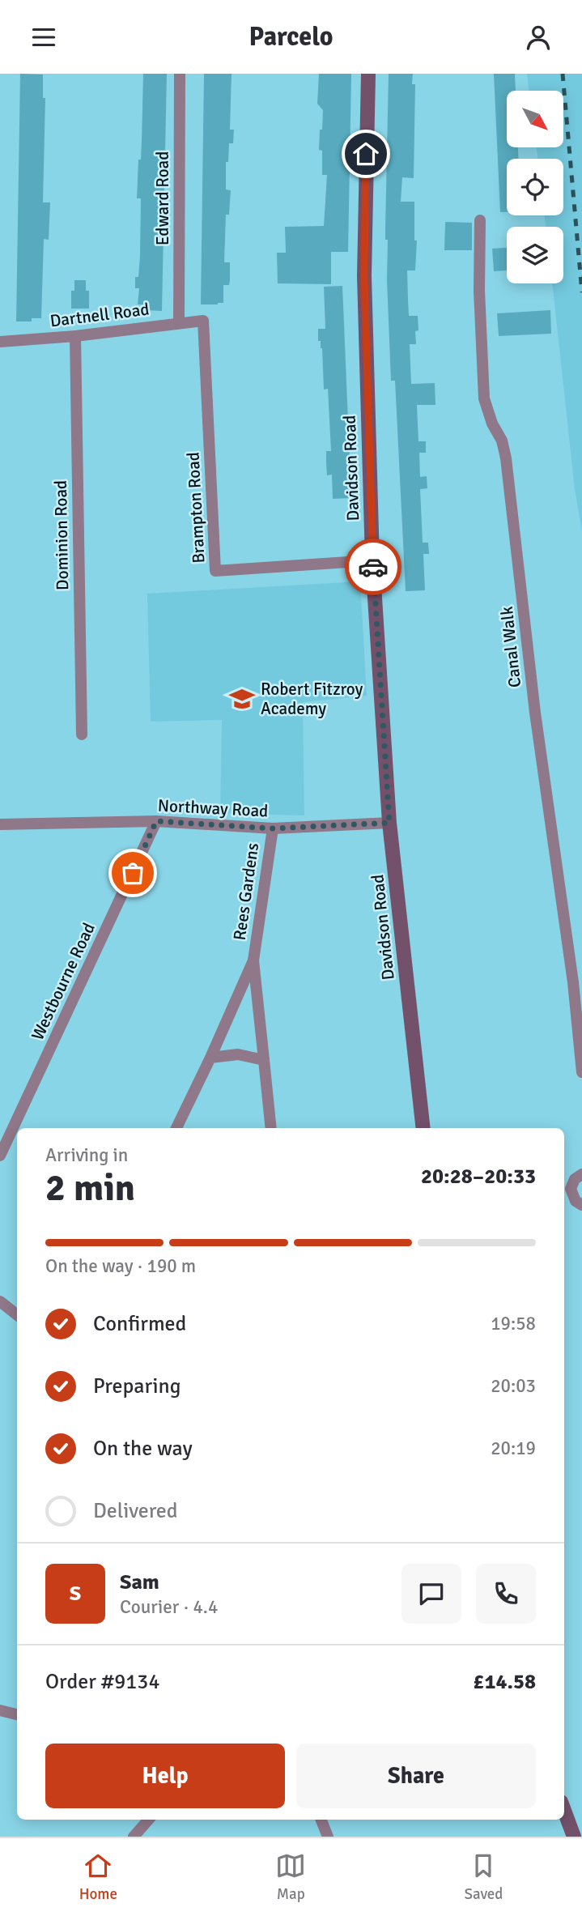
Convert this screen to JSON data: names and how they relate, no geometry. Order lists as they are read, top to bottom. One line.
{"streets":{"street":["Edward Road","Dartnell Road","Davidson Road","Brampton Road","Dominion Road","Canal Walk","Northway Road","Rees Gardens","Westbourne Road"]},"crossings":[["Edward Road","Dartnell Road"],["Dartnell Road","Brampton Road"],["Dartnell Road","Dominion Road"],["Davidson Road","Brampton Road"],["Davidson Road","Northway Road"],["Northway Road","Rees Gardens"],["Northway Road","Westbourne Road"]],"places":{"school or university":["Robert Fitzroy Academy"]},"north":"bottom right","page":{"header":"Parcelo","heading":["2 min","Arriving in","20:28–20:33"],"panel":["Sam","Courier · 4.4","Order #9134","£14.58"],"bar":"On the way · 190 m","list":[["Confirmed","19:58"],["Preparing","20:03"],["On the way","20:19"],"Delivered"],"round":"S","buttons":["Help","Share"],"tabs":["Home","Map","Saved"]}}
